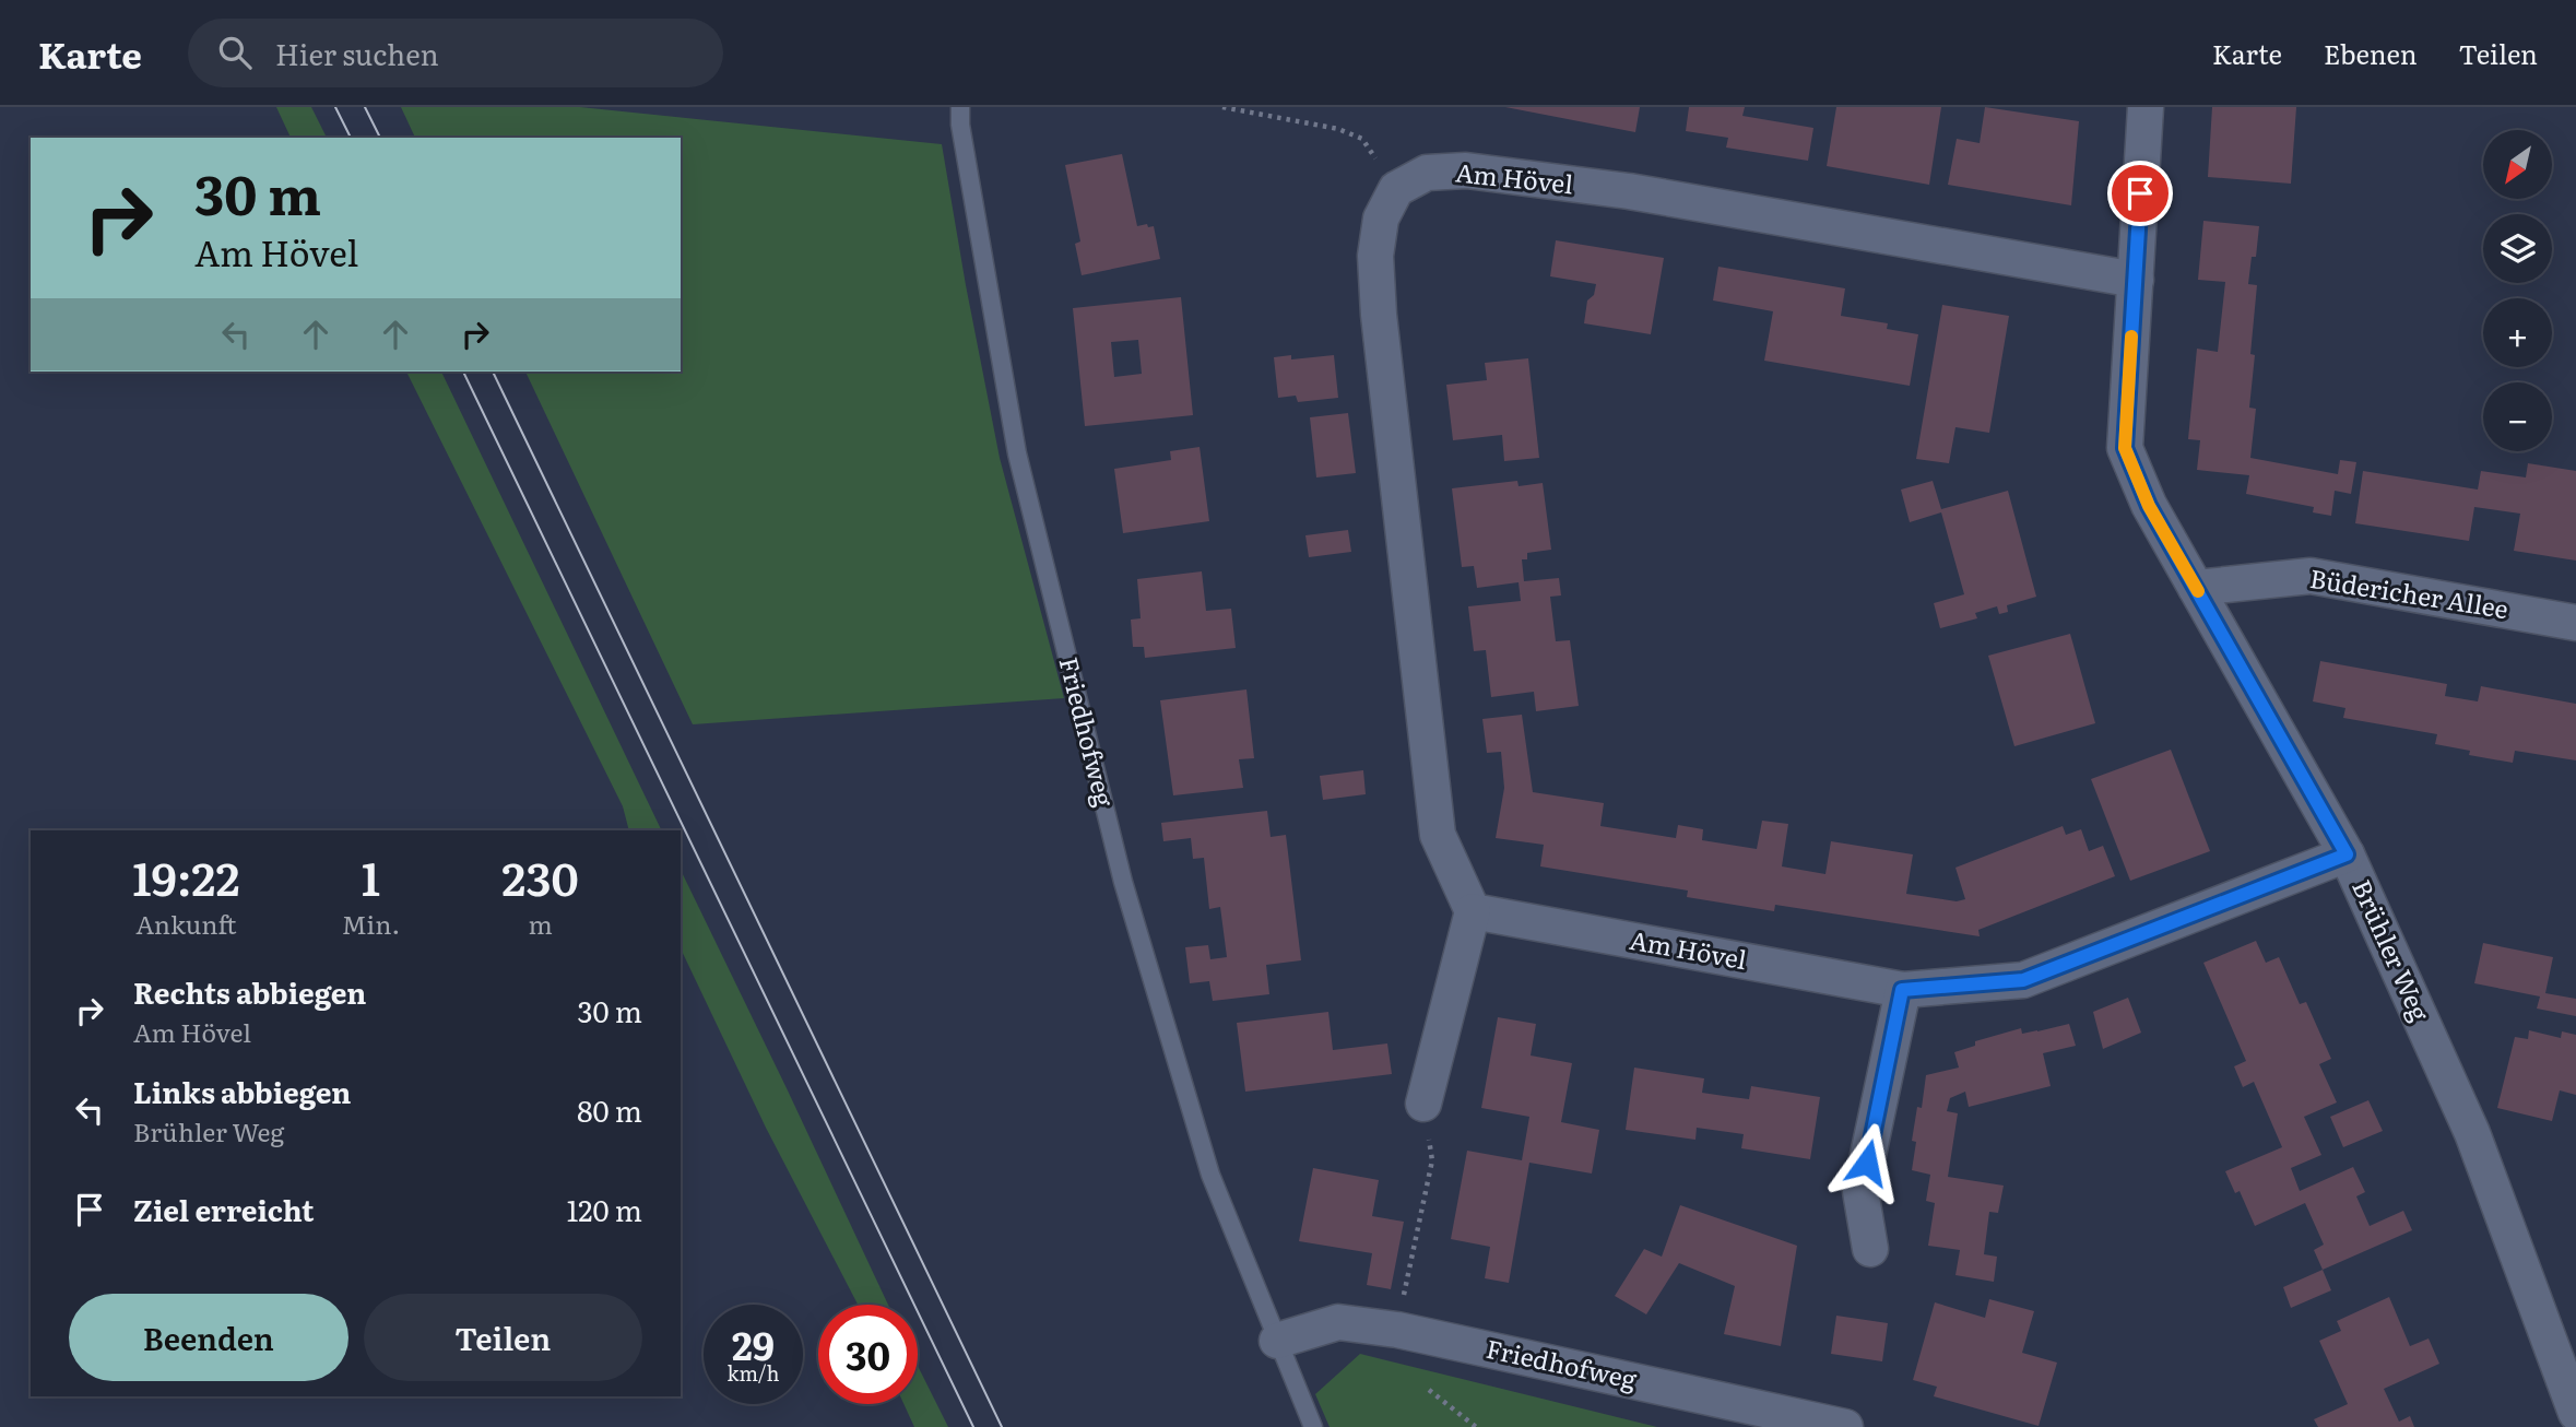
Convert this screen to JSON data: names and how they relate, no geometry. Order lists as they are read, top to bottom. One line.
{"streets":{"street":["Am Hövel","Büdericher Allee","Friedhofweg","Brühler Weg"]},"crossings":[["Am Hövel","Brühler Weg"],["Büdericher Allee","Brühler Weg"]],"north":"bottom left","page":{"header":"Karte","search":"Hier suchen","nav":["Karte","Ebenen","Teilen"],"map_buttons":["+","−"],"turn":["30 m","Am Hövel"],"eta":["19:22","Ankunft","1","Min.","230","m"],"list":[{"name":"Rechts abbiegen","note":"Am Hövel","value":"30 m"},{"name":"Links abbiegen","note":"Brühler Weg","value":"80 m"},{"name":"Ziel erreicht","value":"120 m"}],"buttons":["Beenden","Teilen"],"speed":"29 km/h","limit":"30"}}
